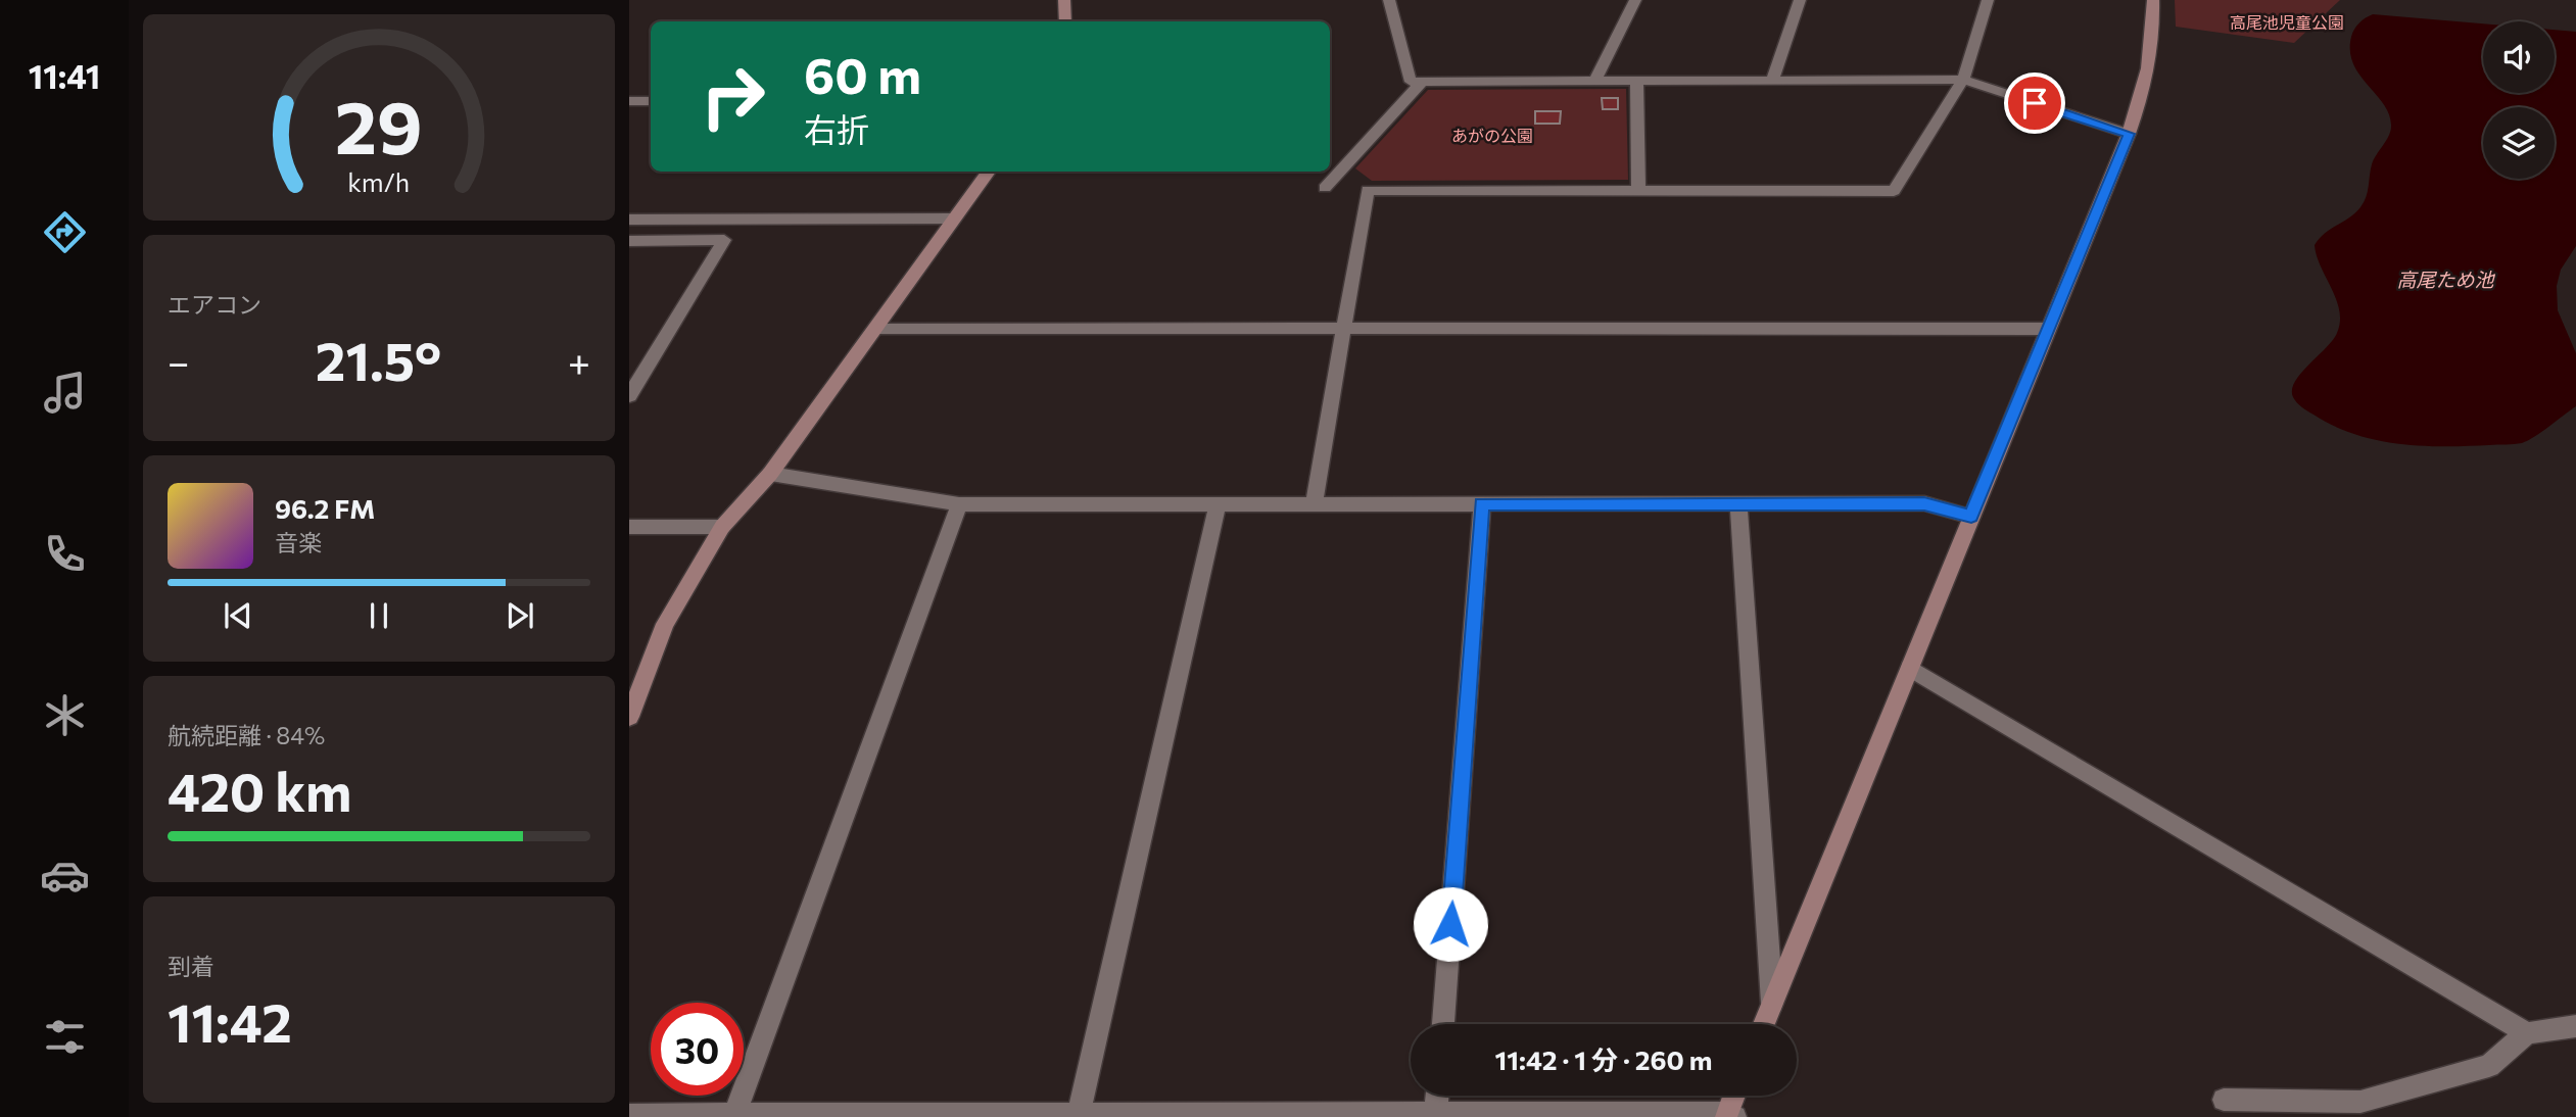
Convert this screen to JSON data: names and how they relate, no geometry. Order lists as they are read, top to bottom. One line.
{"water":["高尾ため池"],"parks":["高尾池児童公園","あがの公園"],"page":{"tabs":"11:41","turn":["60 m","右折"],"tile":["エアコン",["航続距離 · 84%","420 km"],["到着","11:42"]],"heat":["−","21.5°","+"],"song":["96.2 FM","音楽"],"limit":"30","trip":"11:42 · 1 分 · 260 m","gauge":["29","km/h"]}}
